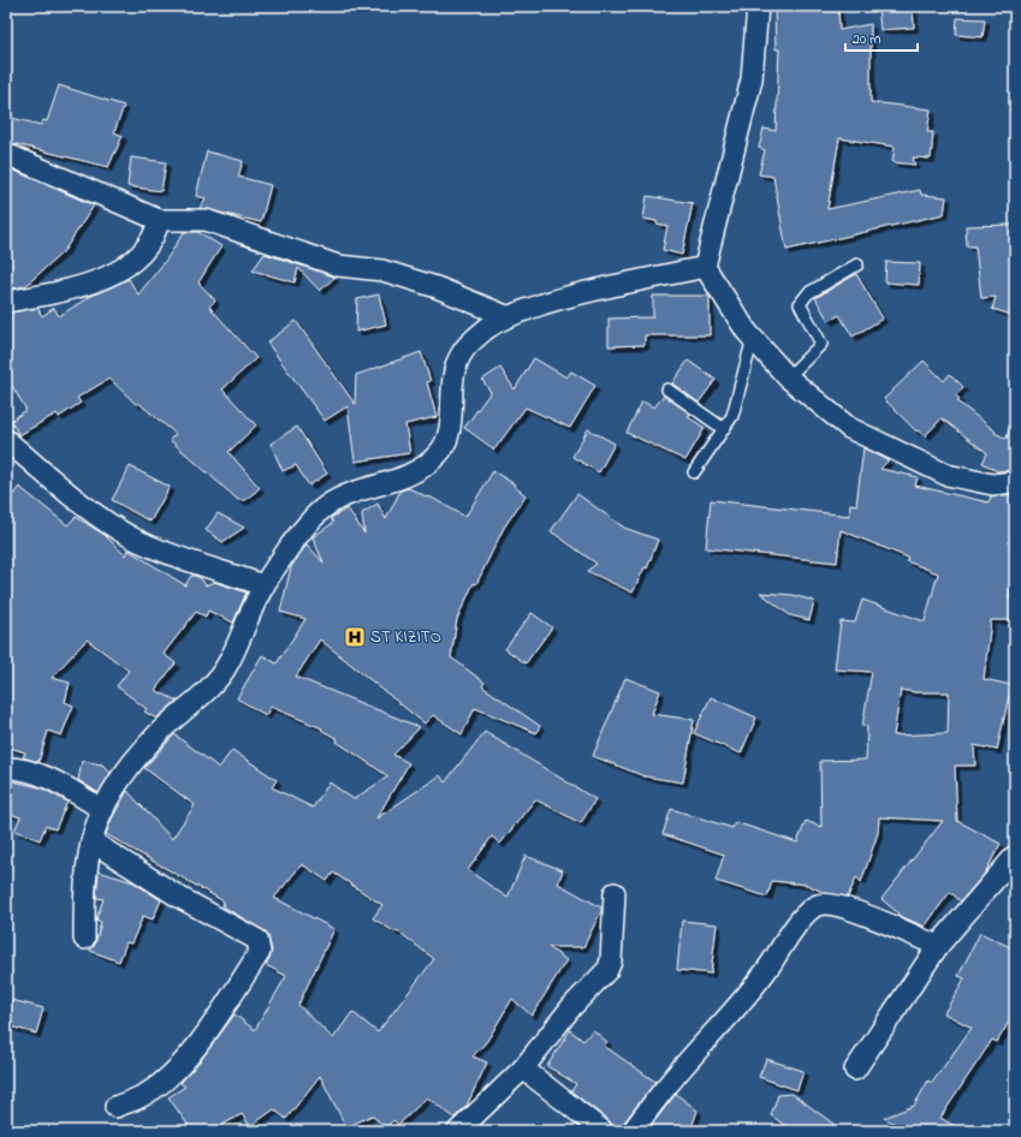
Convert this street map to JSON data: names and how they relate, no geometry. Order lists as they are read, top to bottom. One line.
{"places":{"hospital":["ST KIZITO"]},"scale_bar":"20 m"}
